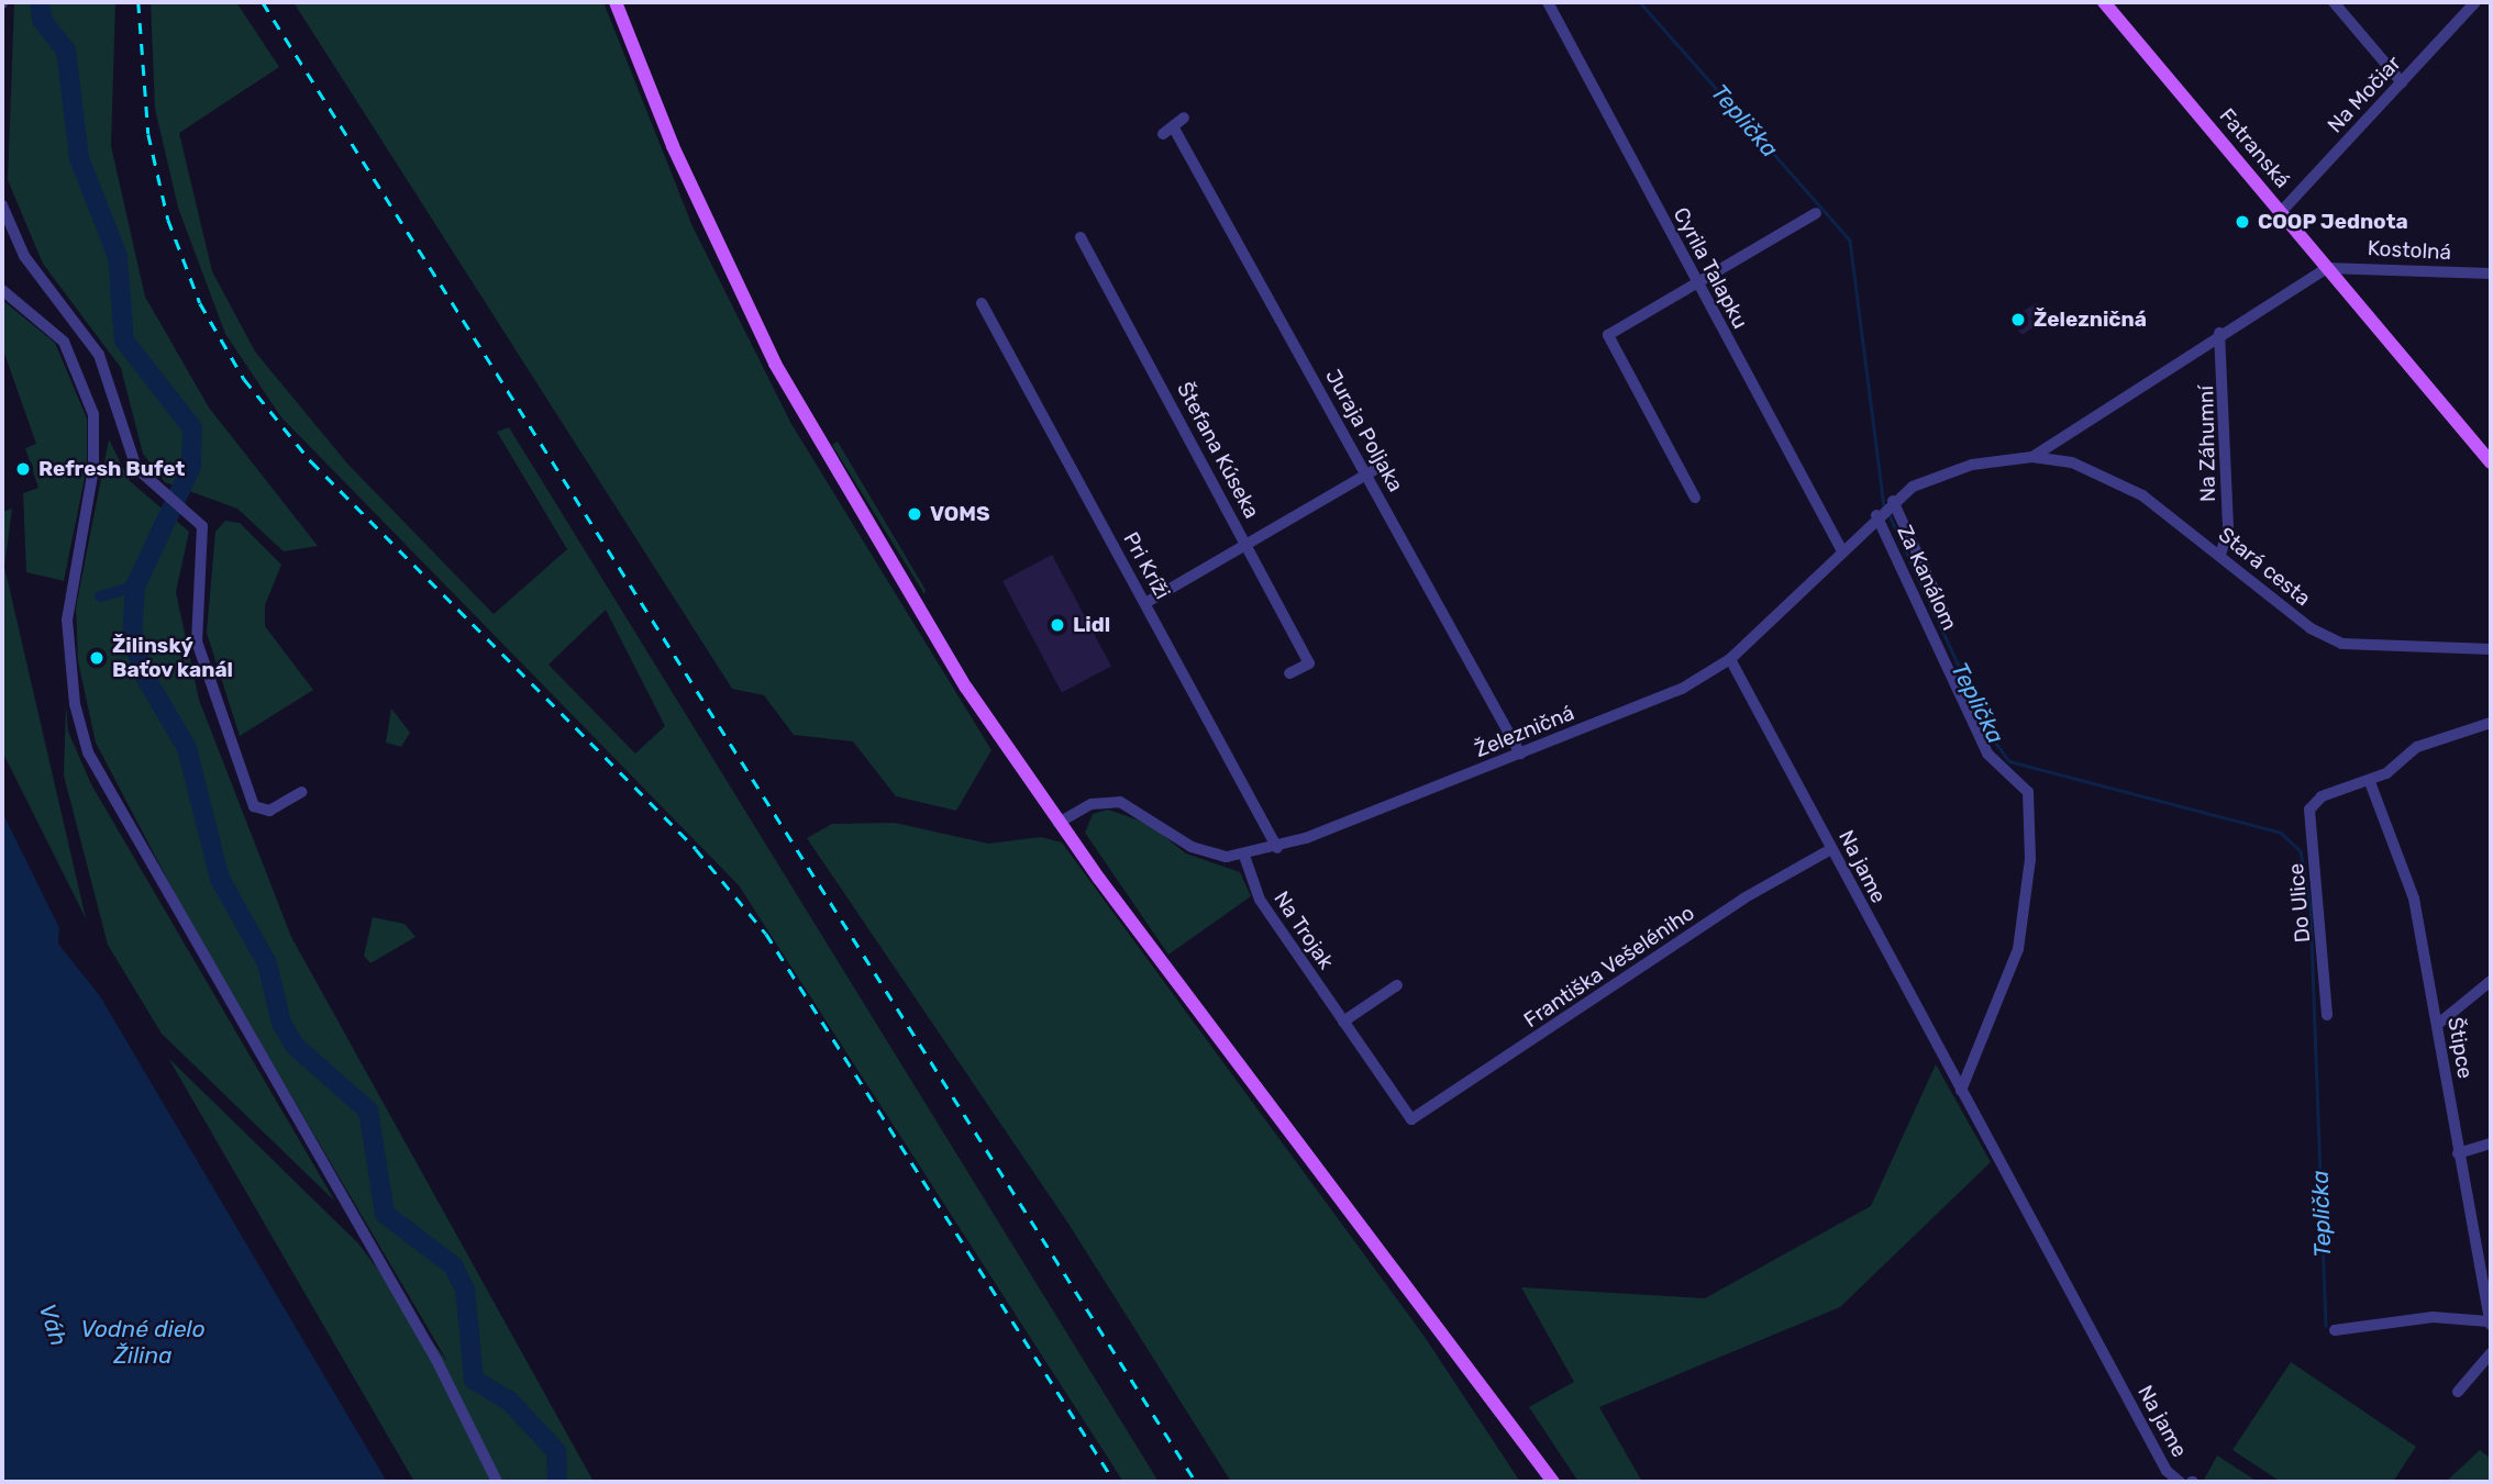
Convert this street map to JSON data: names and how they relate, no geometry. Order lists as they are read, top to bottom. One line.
{"streets":{"main road":["Fatranská"],"street":["Na Močiar","Kostolná","Cyrila Talapku","Juraja Poljaka","Na Záhumní","Štefana Kúseka","Pri Kríži","Stará cesta","Za Kanálom","Železničná","Na jame","Do Ulice","Na Trojak","Františka Vešeléniho","Štipce"]},"crossings":[["Na Močiar","Fatranská"],["Fatranská","Kostolná"],["Fatranská","Železničná"],["Kostolná","Železničná"],["Cyrila Talapku","Železničná"],["Juraja Poljaka","Železničná"],["Na Záhumní","Stará cesta"],["Na Záhumní","Železničná"],["Pri Kríži","Železničná"],["Stará cesta","Železničná"],["Za Kanálom","Železničná"],["Za Kanálom","Na jame"],["Železničná","Na jame"],["Železničná","Na Trojak"],["Na jame","Františka Vešeléniho"],["Do Ulice","Štipce"],["Na Trojak","Františka Vešeléniho"]],"water":["Teplička","Váh","Vodné dielo Žilina"],"places":["COOP Jednota","Železničná","Refresh Bufet","VOMS","Lidl","Žilinský Baťov kanál"]}
